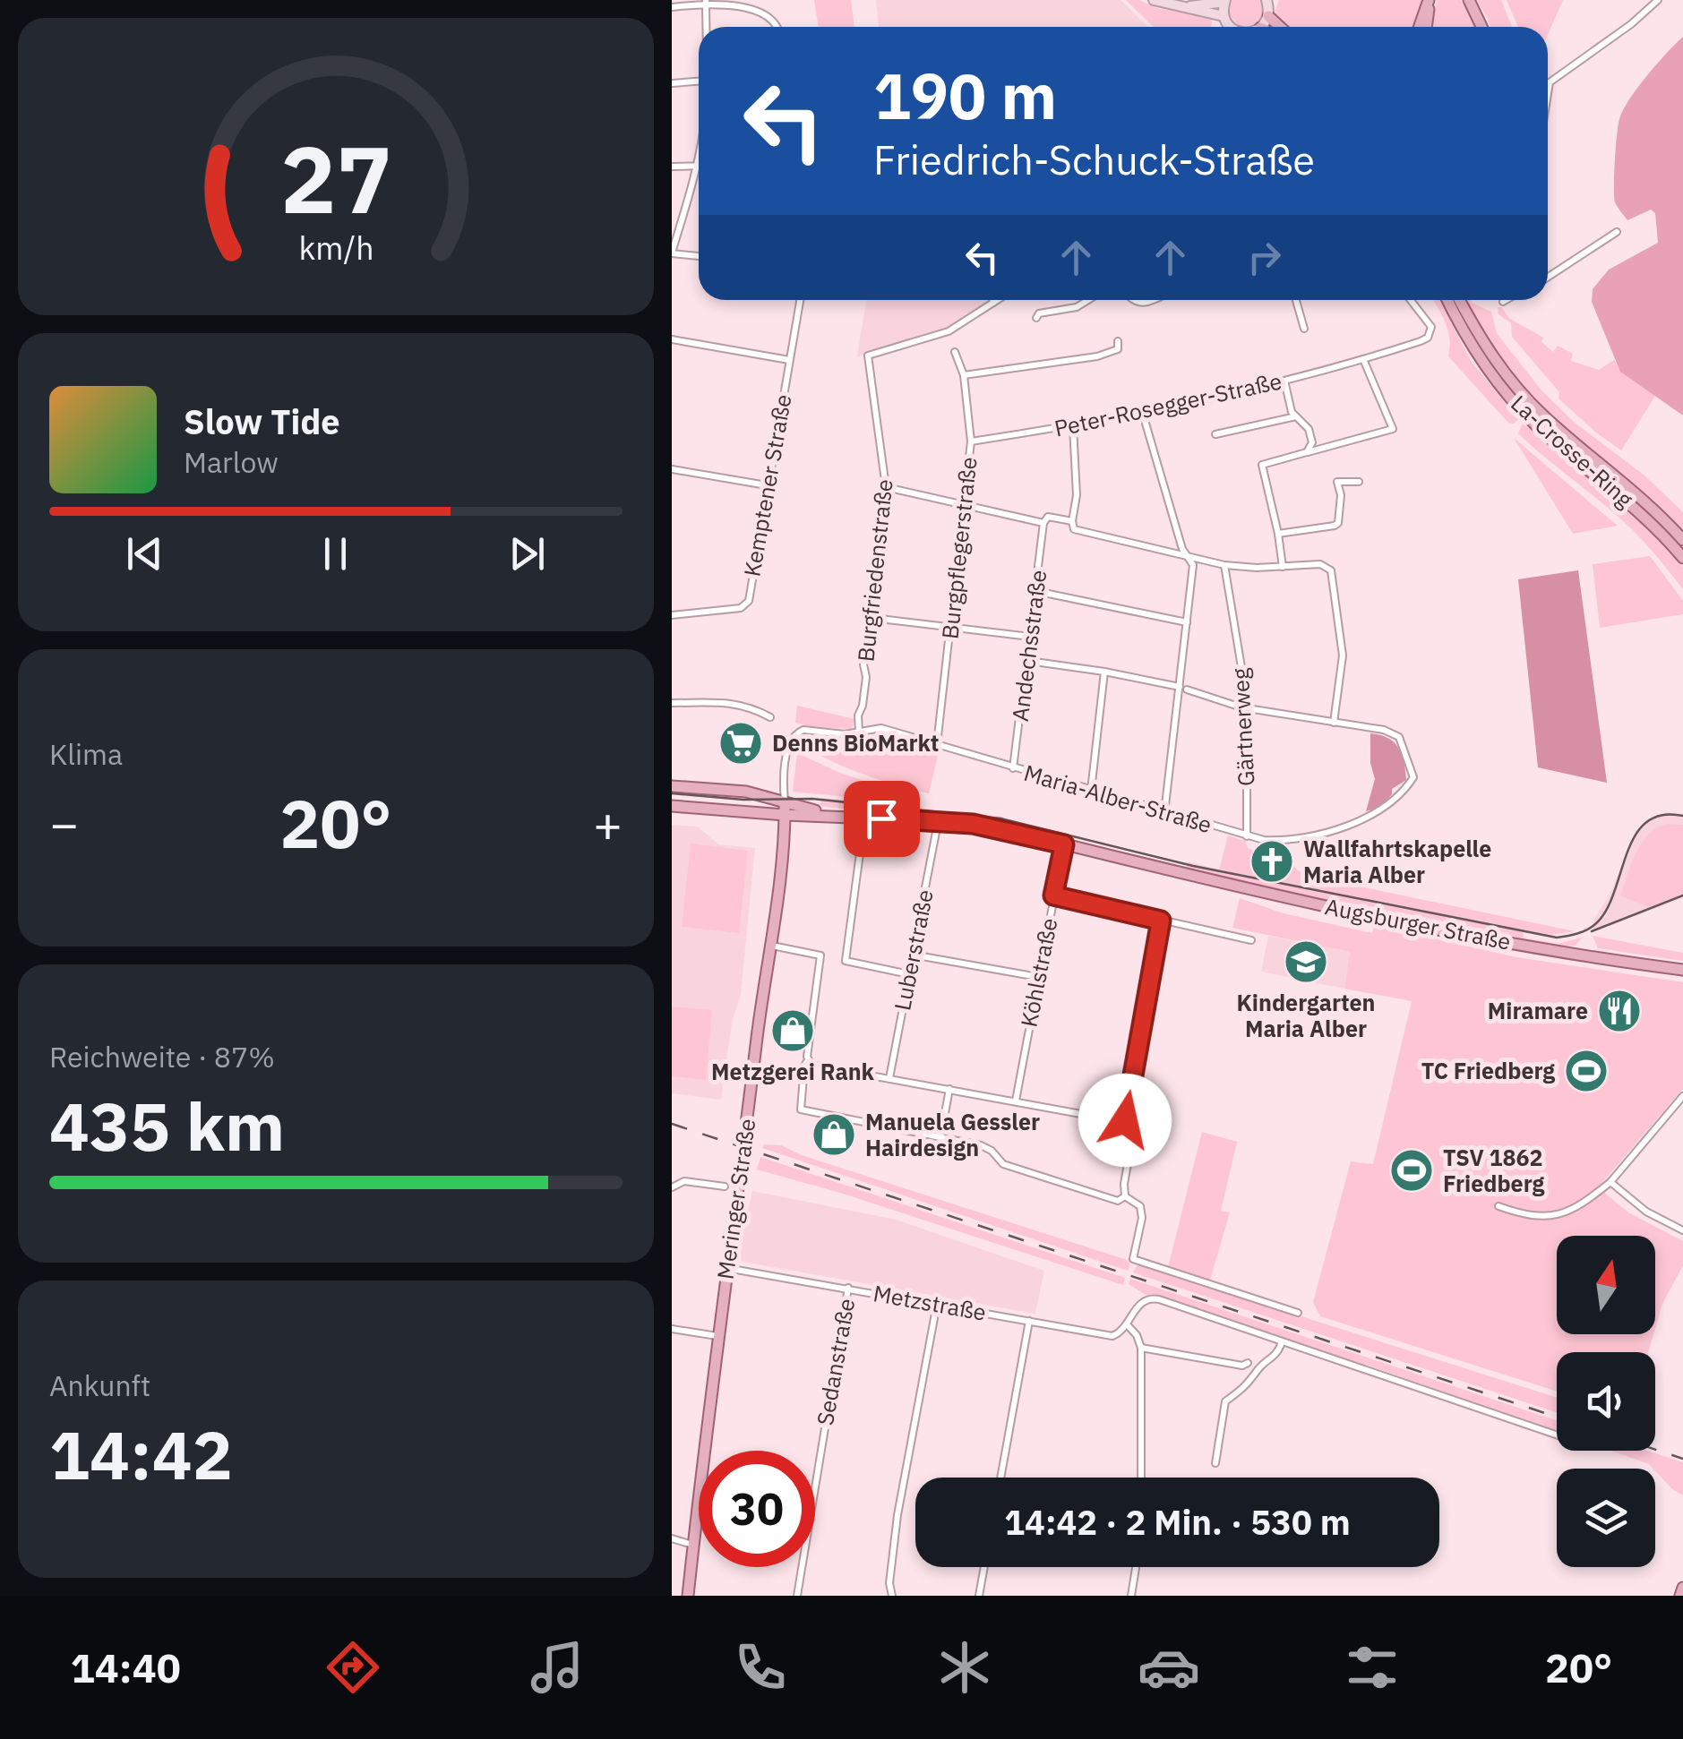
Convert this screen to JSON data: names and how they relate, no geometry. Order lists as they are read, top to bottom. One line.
{"streets":{"main road":["La-Crosse-Ring","Augsburger Straße","Meringer Straße"],"street":["Peter-Rosegger-Straße","Kemptener Straße","Burgpflegerstraße","Burgfriedenstraße","Andechsstraße","Gärtnerweg","Maria-Alber-Straße","Luberstraße","Köhlstraße","Metzstraße","Sedanstraße"]},"crossings":[["Peter-Rosegger-Straße","Burgpflegerstraße"],["Burgpflegerstraße","Maria-Alber-Straße"],["Burgfriedenstraße","Maria-Alber-Straße"],["Andechsstraße","Maria-Alber-Straße"],["Gärtnerweg","Maria-Alber-Straße"],["Maria-Alber-Straße","Augsburger Straße"],["Maria-Alber-Straße","Meringer Straße"],["Augsburger Straße","Luberstraße"],["Augsburger Straße","Köhlstraße"],["Augsburger Straße","Meringer Straße"],["Meringer Straße","Metzstraße"],["Metzstraße","Sedanstraße"]],"places":{"supermarket":["Denns BioMarkt"],"church":["Wallfahrtskapelle Maria Alber"],"school or university":["Kindergarten Maria Alber"],"restaurant":["Miramare"],"shop":["Metzgerei Rank","Manuela Gessler Hairdesign"],"sports":["TC Friedberg","TSV 1862 Friedberg"]},"north":"top","page":{"turn":["190 m","Friedrich-Schuck-Straße"],"song":["Slow Tide","Marlow"],"tile":["Klima",["Reichweite · 87%","435 km"],["Ankunft","14:42"]],"heat":["−","20°","+"],"limit":"30","trip":"14:42 · 2 Min. · 530 m","tabs":["14:40","20°"],"gauge":["27","km/h"]}}
